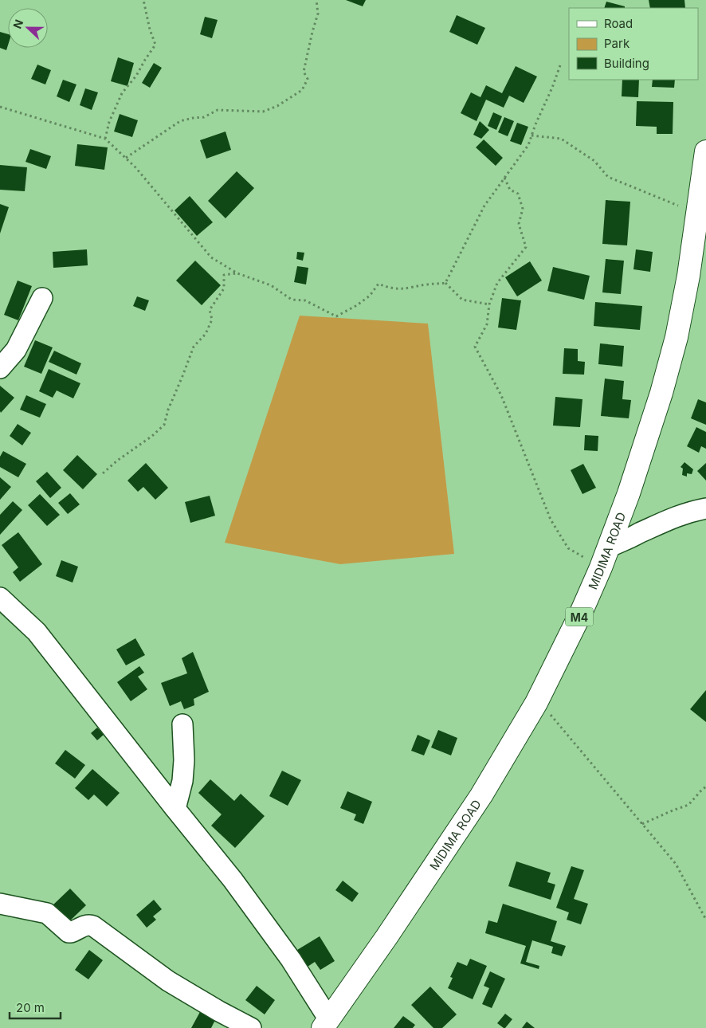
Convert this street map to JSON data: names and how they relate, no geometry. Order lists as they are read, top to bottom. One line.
{"streets":{"main road":["MIDIMA ROAD","M4"]},"legend":["Road","Park","Building"],"scale_bar":"20 m","north":"left"}
